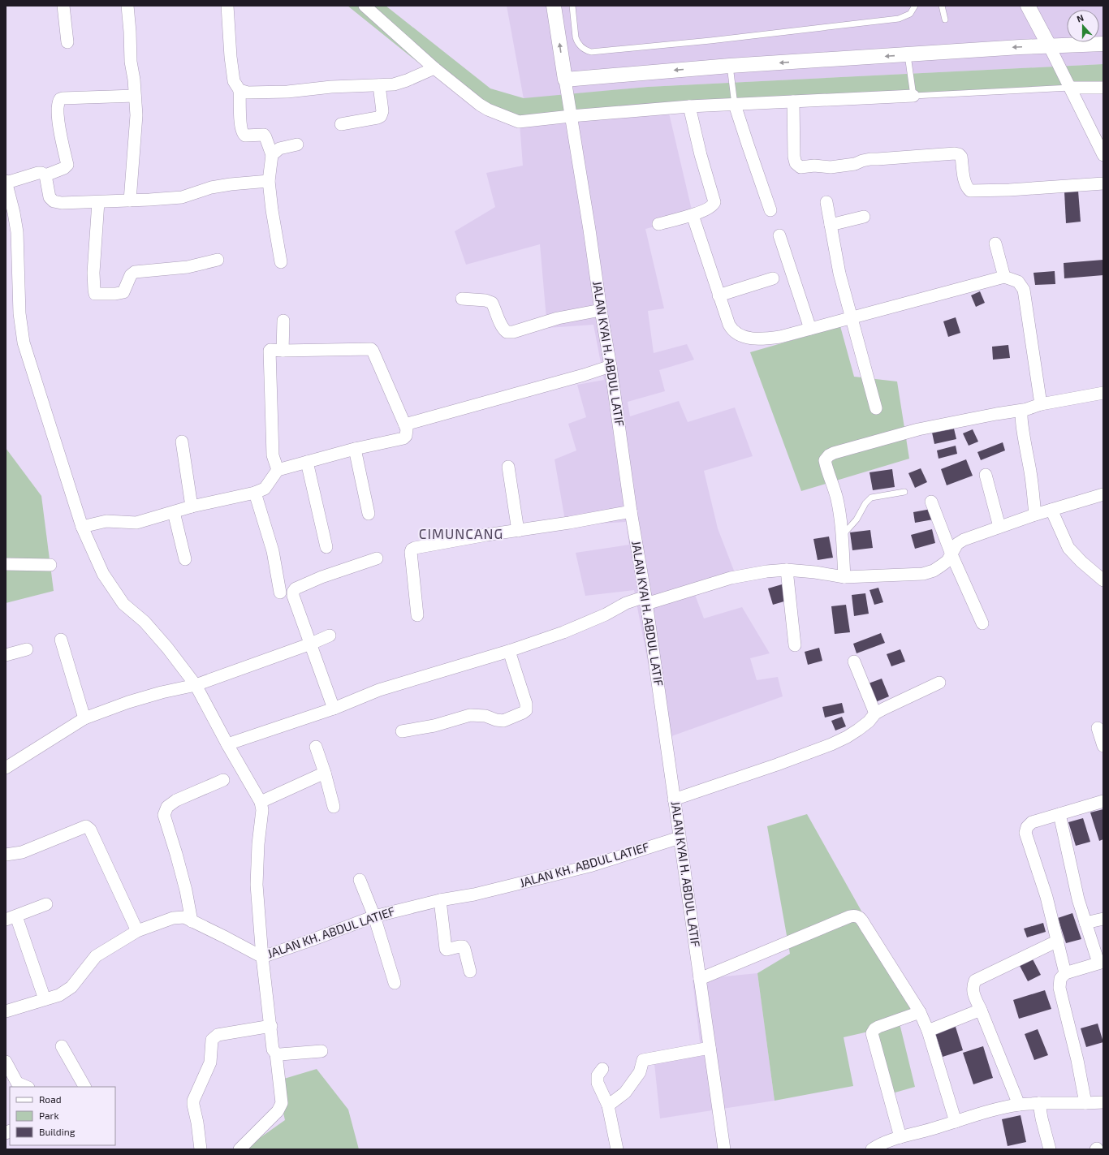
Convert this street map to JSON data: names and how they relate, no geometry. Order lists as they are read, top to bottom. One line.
{"streets":{"street":["JALAN KYAI H. ABDUL LATIF","JALAN KH. ABDUL LATIEF"]},"crossings":[["JALAN KYAI H. ABDUL LATIF","JALAN KH. ABDUL LATIEF"]],"districts":["CIMUNCANG"],"legend":["Road","Park","Building"],"north":"top"}
